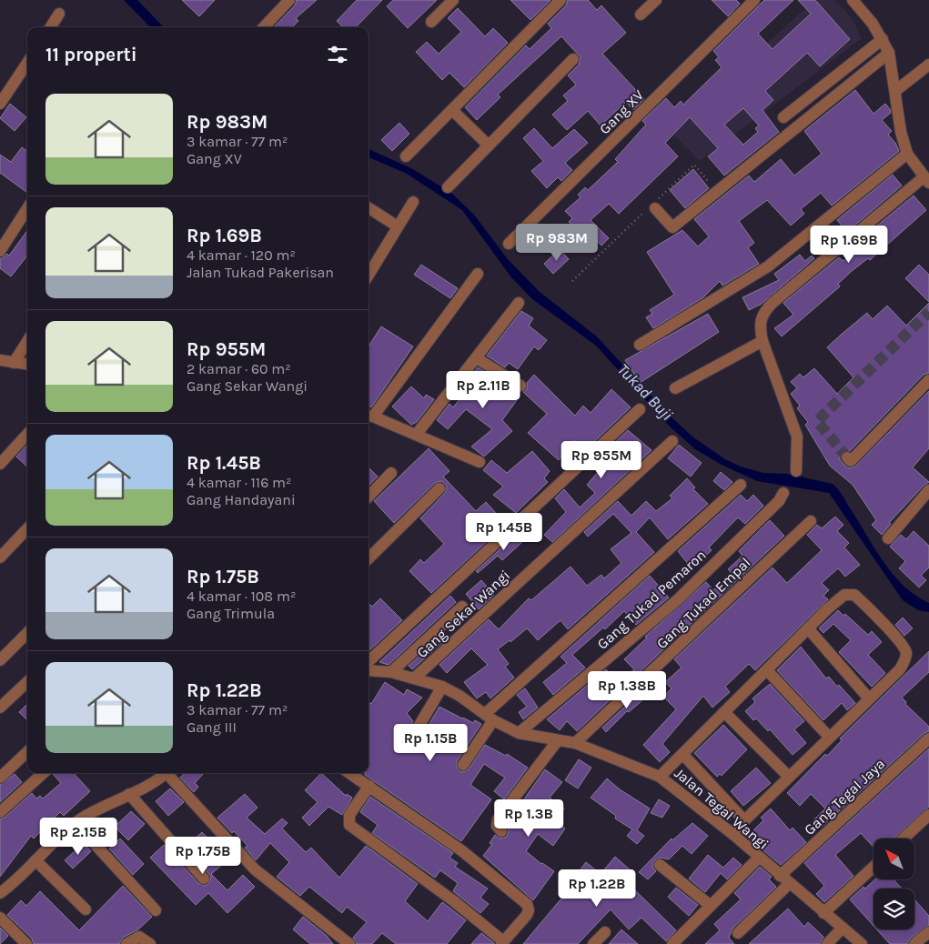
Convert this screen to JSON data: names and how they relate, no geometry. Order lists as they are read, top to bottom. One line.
{"streets":{"street":["Gang XV","Gang Tukad Pemaron","Gang Tukad Empal","Gang Sekar Wangi","Gang Tegal Jaya","Jalan Tegal Wangi"]},"crossings":[["Gang Tukad Pemaron","Jalan Tegal Wangi"],["Gang Tukad Empal","Jalan Tegal Wangi"],["Gang Sekar Wangi","Jalan Tegal Wangi"],["Gang Tegal Jaya","Jalan Tegal Wangi"]],"water":["Tukad Buji"],"north":"top left","page":{"heading":"11 properti","list":[{"name":"Rp 983M","note":"3 kamar · 77 m² · Gang XV"},{"name":"Rp 1.69B","note":"4 kamar · 120 m² · Jalan Tukad Pakerisan"},{"name":"Rp 955M","note":"2 kamar · 60 m² · Gang Sekar Wangi"},{"name":"Rp 1.45B","note":"4 kamar · 116 m² · Gang Handayani"},{"name":"Rp 1.75B","note":"4 kamar · 108 m² · Gang Trimula"},{"name":"Rp 1.22B","note":"3 kamar · 77 m² · Gang III"}],"price":["Rp 983M","Rp 1.69B","Rp 2.11B","Rp 955M","Rp 1.45B","Rp 1.38B","Rp 1.15B","Rp 1.3B","Rp 2.15B","Rp 1.75B","Rp 1.22B"]}}
